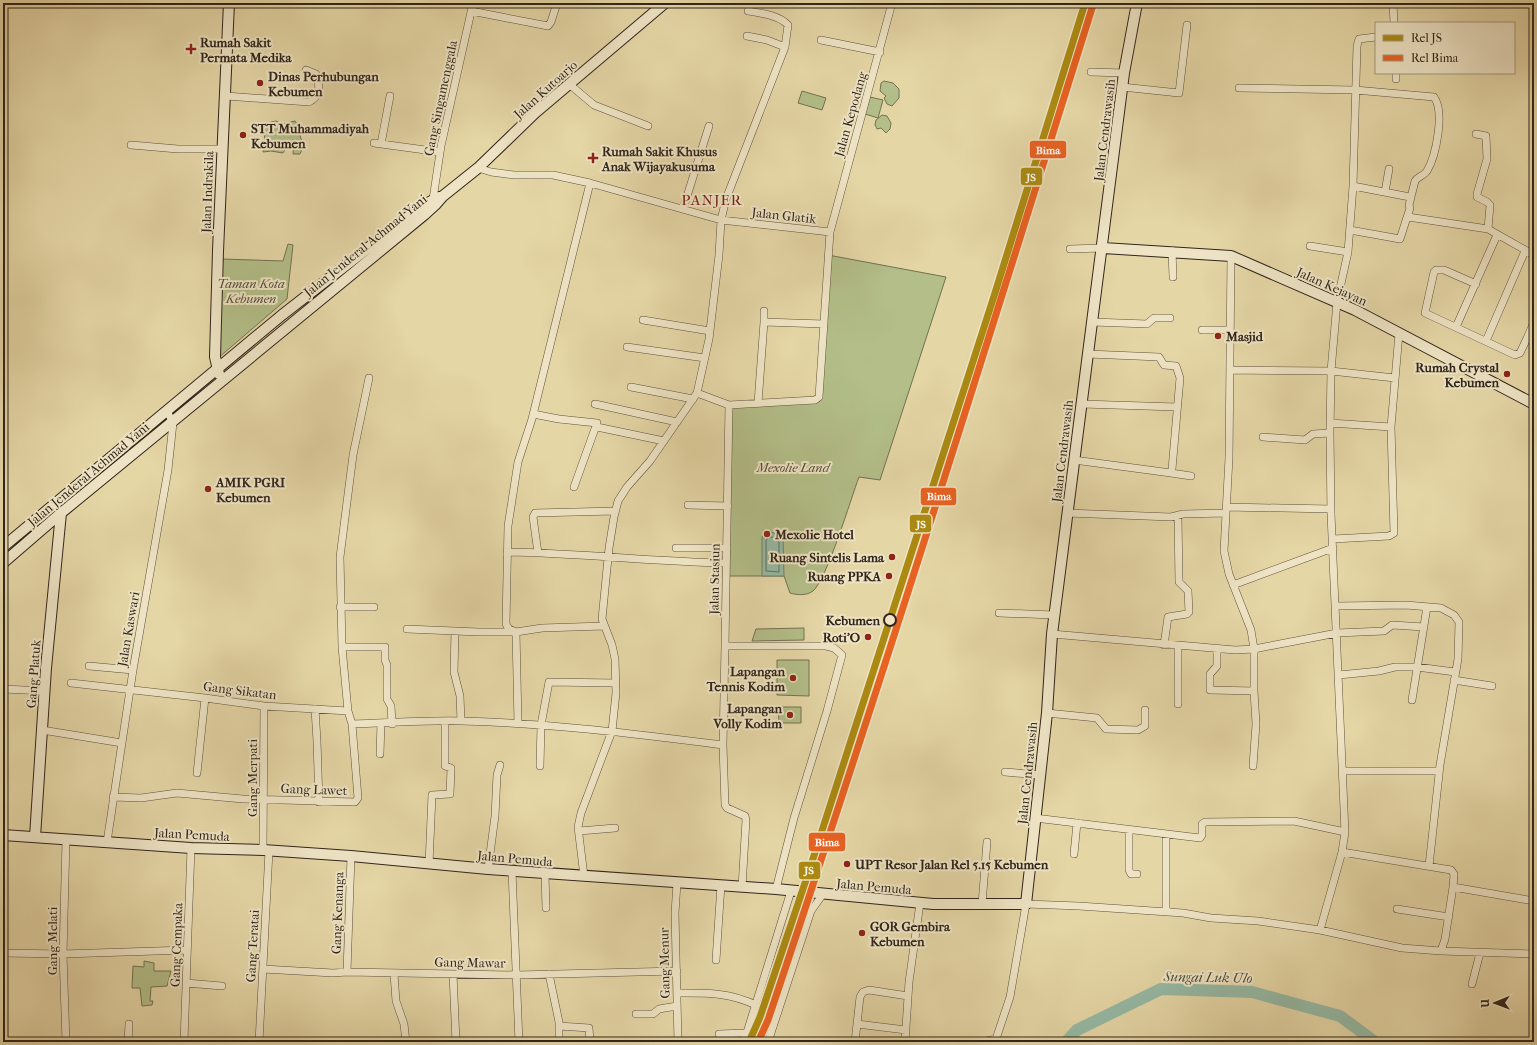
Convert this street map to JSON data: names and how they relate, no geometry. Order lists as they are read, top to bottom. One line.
{"streets":{"main road":["Jalan Kutoarjo","Jalan Cendrawasih","Jalan Indrakila","Jalan Jenderal Achmad Yani","Jalan Kejayan","Gang Platuk","Jalan Pemuda"],"street":["Gang Singamenggala","Jalan Kepodang","Jalan Glatik","Jalan Stasiun","Jalan Kaswari","Gang Sikatan","Gang Merpati","Gang Lawet","Gang Kenanga","Gang Melati","Gang Cempaka","Gang Teratai","Gang Mawar","Gang Menur"]},"crossings":[["Jalan Kutoarjo","Gang Singamenggala"],["Jalan Kutoarjo","Jalan Glatik"],["Jalan Kutoarjo","Jalan Jenderal Achmad Yani"],["Gang Singamenggala","Jalan Jenderal Achmad Yani"],["Jalan Kepodang","Jalan Glatik"],["Jalan Cendrawasih","Jalan Kejayan"],["Jalan Cendrawasih","Jalan Pemuda"],["Jalan Indrakila","Jalan Jenderal Achmad Yani"],["Jalan Jenderal Achmad Yani","Jalan Kaswari"],["Jalan Jenderal Achmad Yani","Gang Platuk"],["Jalan Stasiun","Jalan Pemuda"],["Jalan Kaswari","Gang Sikatan"],["Jalan Kaswari","Gang Lawet"],["Jalan Kaswari","Jalan Pemuda"],["Gang Platuk","Jalan Pemuda"],["Gang Sikatan","Gang Merpati"],["Gang Merpati","Gang Lawet"],["Gang Merpati","Jalan Pemuda"],["Gang Merpati","Gang Teratai"],["Jalan Pemuda","Gang Kenanga"],["Jalan Pemuda","Gang Melati"],["Jalan Pemuda","Gang Cempaka"],["Jalan Pemuda","Gang Teratai"],["Jalan Pemuda","Gang Menur"],["Gang Kenanga","Gang Mawar"],["Gang Teratai","Gang Mawar"],["Gang Mawar","Gang Menur"]],"districts":["PANJER"],"water":["Sungai Luk Ulo"],"parks":["Taman Kota Kebumen","Mexolie Land"],"places":{"health":["Rumah Sakit Permata Medika","Rumah Sakit Khusus Anak Wijayakusuma"],"other":["Dinas Perhubungan Kebumen","STT Muhammadiyah Kebumen","Masjid","Rumah Crystal Kebumen","AMIK PGRI Kebumen","Mexolie Hotel","Ruang Sintelis Lama","Ruang PPKA","Kebumen","Roti'O","Lapangan Tennis Kodim","Lapangan Volly Kodim","UPT Resor Jalan Rel 5.15 Kebumen","GOR Gembira Kebumen"]},"lines":["rail line JS","rail line Bima"],"legend":["Rel JS","Rel Bima"],"north":"left"}
